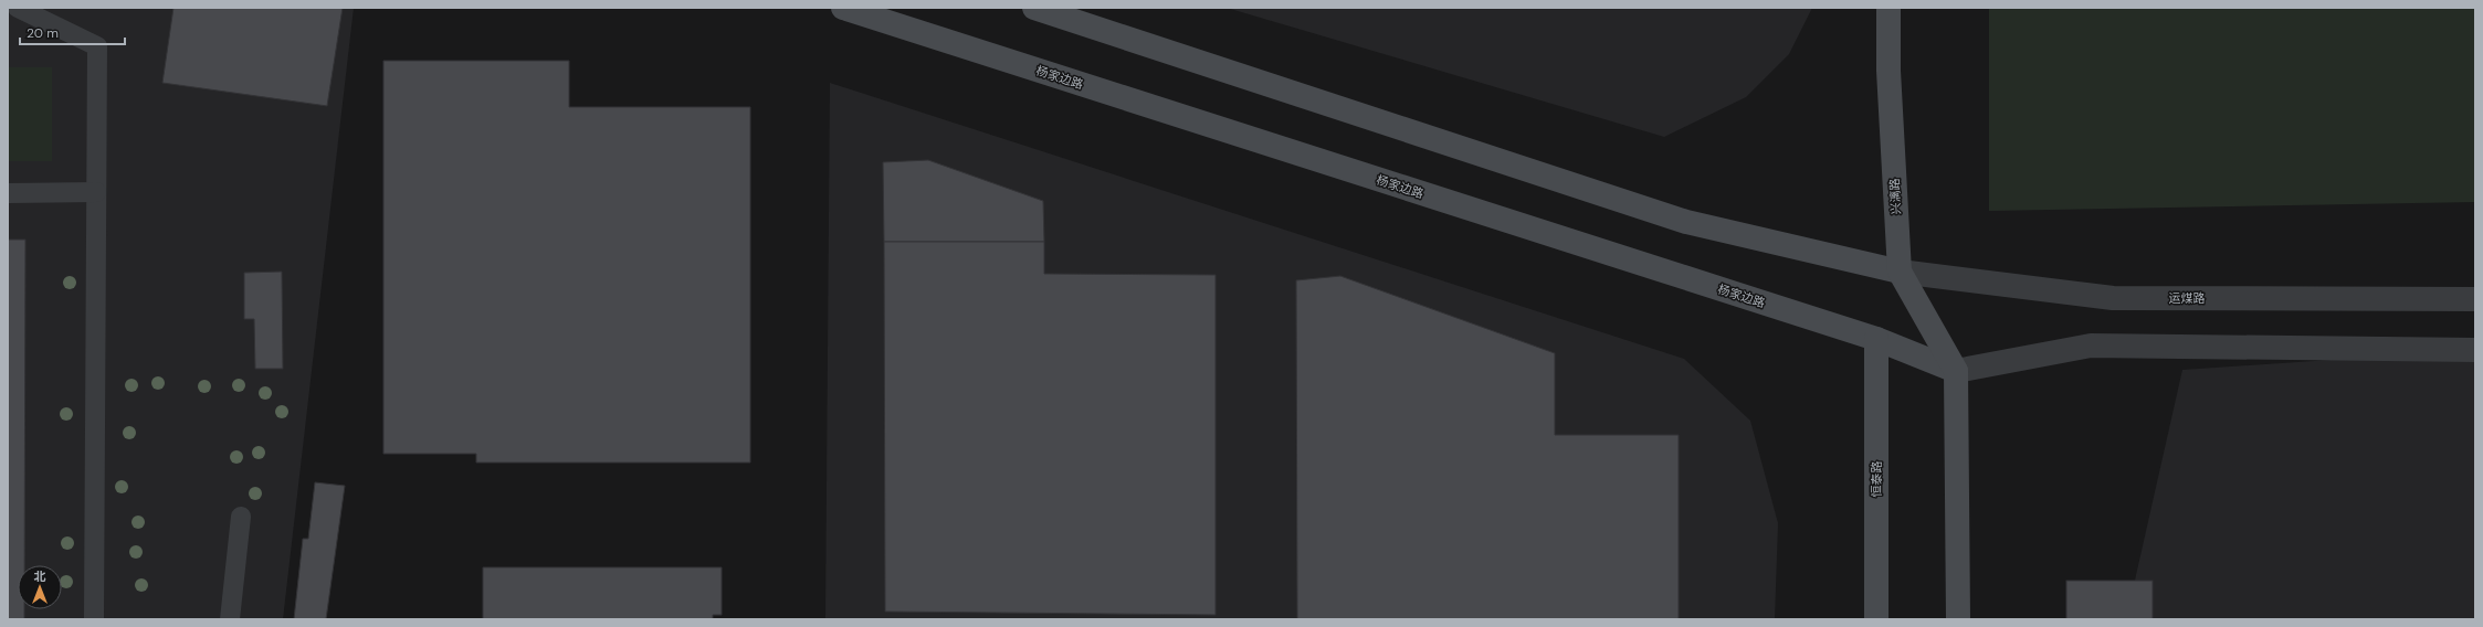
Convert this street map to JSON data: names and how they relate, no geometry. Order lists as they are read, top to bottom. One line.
{"streets":{"street":["杨家边路","兴漓路","运煤路","恒泰路"]},"crossings":[["杨家边路","兴漓路"],["杨家边路","恒泰路"],["兴漓路","运煤路"]],"scale_bar":"20 m","north":"top"}
